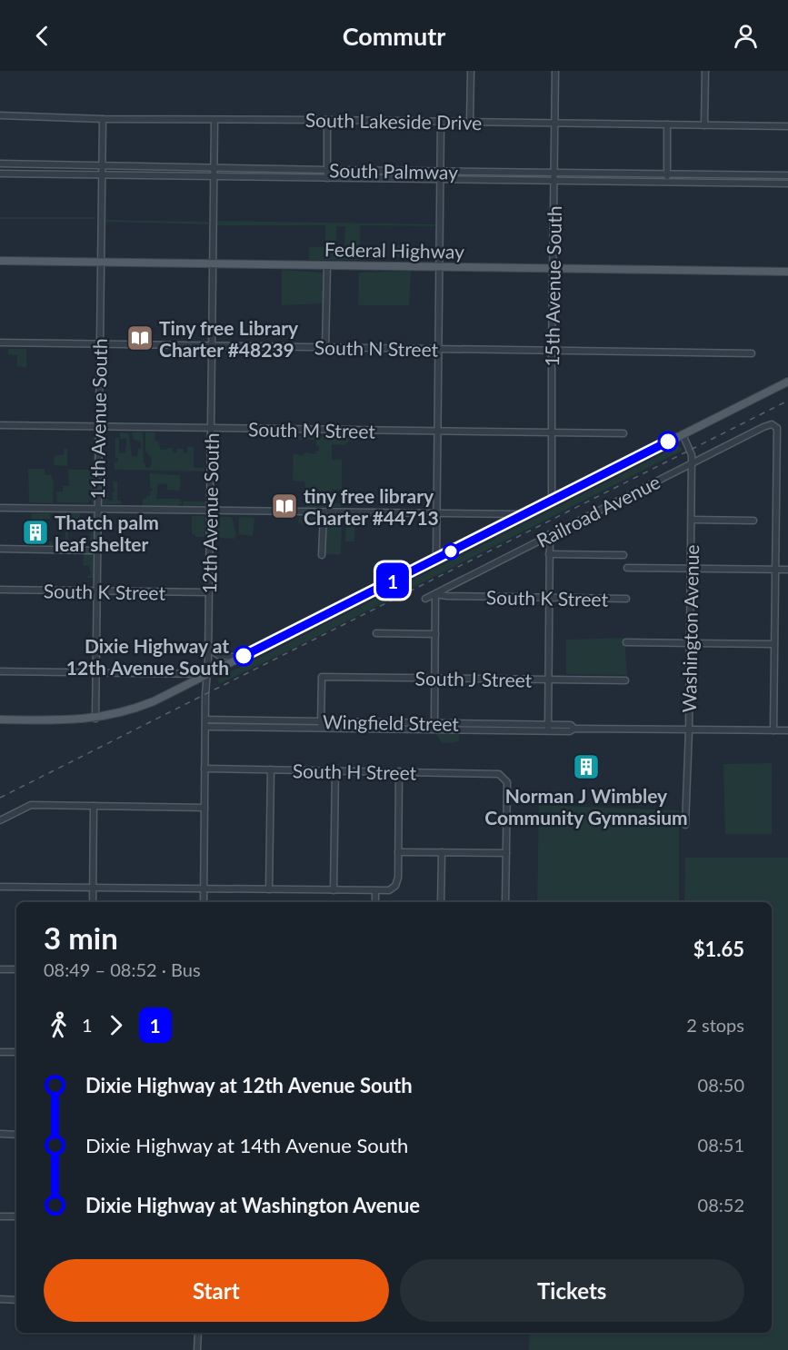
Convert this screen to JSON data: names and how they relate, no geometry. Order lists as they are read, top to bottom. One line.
{"streets":{"main road":["Federal Highway"],"street":["South Lakeside Drive","South Palmway","15th Avenue South","South N Street","11th Avenue South","South M Street","Railroad Avenue","12th Avenue South","South K Street","Washington Avenue","South J Street","Wingfield Street","South H Street"]},"crossings":[["South Lakeside Drive","15th Avenue South"],["South Lakeside Drive","11th Avenue South"],["South Lakeside Drive","12th Avenue South"],["South Palmway","15th Avenue South"],["South Palmway","11th Avenue South"],["South Palmway","12th Avenue South"],["Federal Highway","15th Avenue South"],["Federal Highway","11th Avenue South"],["Federal Highway","12th Avenue South"],["15th Avenue South","South N Street"],["15th Avenue South","South M Street"],["South N Street","11th Avenue South"],["South N Street","12th Avenue South"],["11th Avenue South","South M Street"],["11th Avenue South","South K Street"],["South M Street","12th Avenue South"],["Railroad Avenue","South K Street"],["Railroad Avenue","Washington Avenue"],["12th Avenue South","South K Street"],["12th Avenue South","Wingfield Street"],["12th Avenue South","South H Street"],["Washington Avenue","Wingfield Street"],["South J Street","Wingfield Street"]],"places":{"library":["Tiny free Library Charter #48239","tiny free library Charter #44713"],"building":["Thatch palm leaf shelter","Norman J Wimbley Community Gymnasium"],"other":["Dixie Highway at 12th Avenue South"]},"lines":["bus line 1"],"page":{"header":"Commutr","on_map":"1","heading":["3 min","08:49 – 08:52 · Bus","$1.65"],"legs":["1","1","2 stops"],"list":[{"name":"Dixie Highway at 12th Avenue South","value":"08:50"},{"name":"Dixie Highway at 14th Avenue South","value":"08:51"},{"name":"Dixie Highway at Washington Avenue","value":"08:52"}],"buttons":["Start","Tickets"]}}
